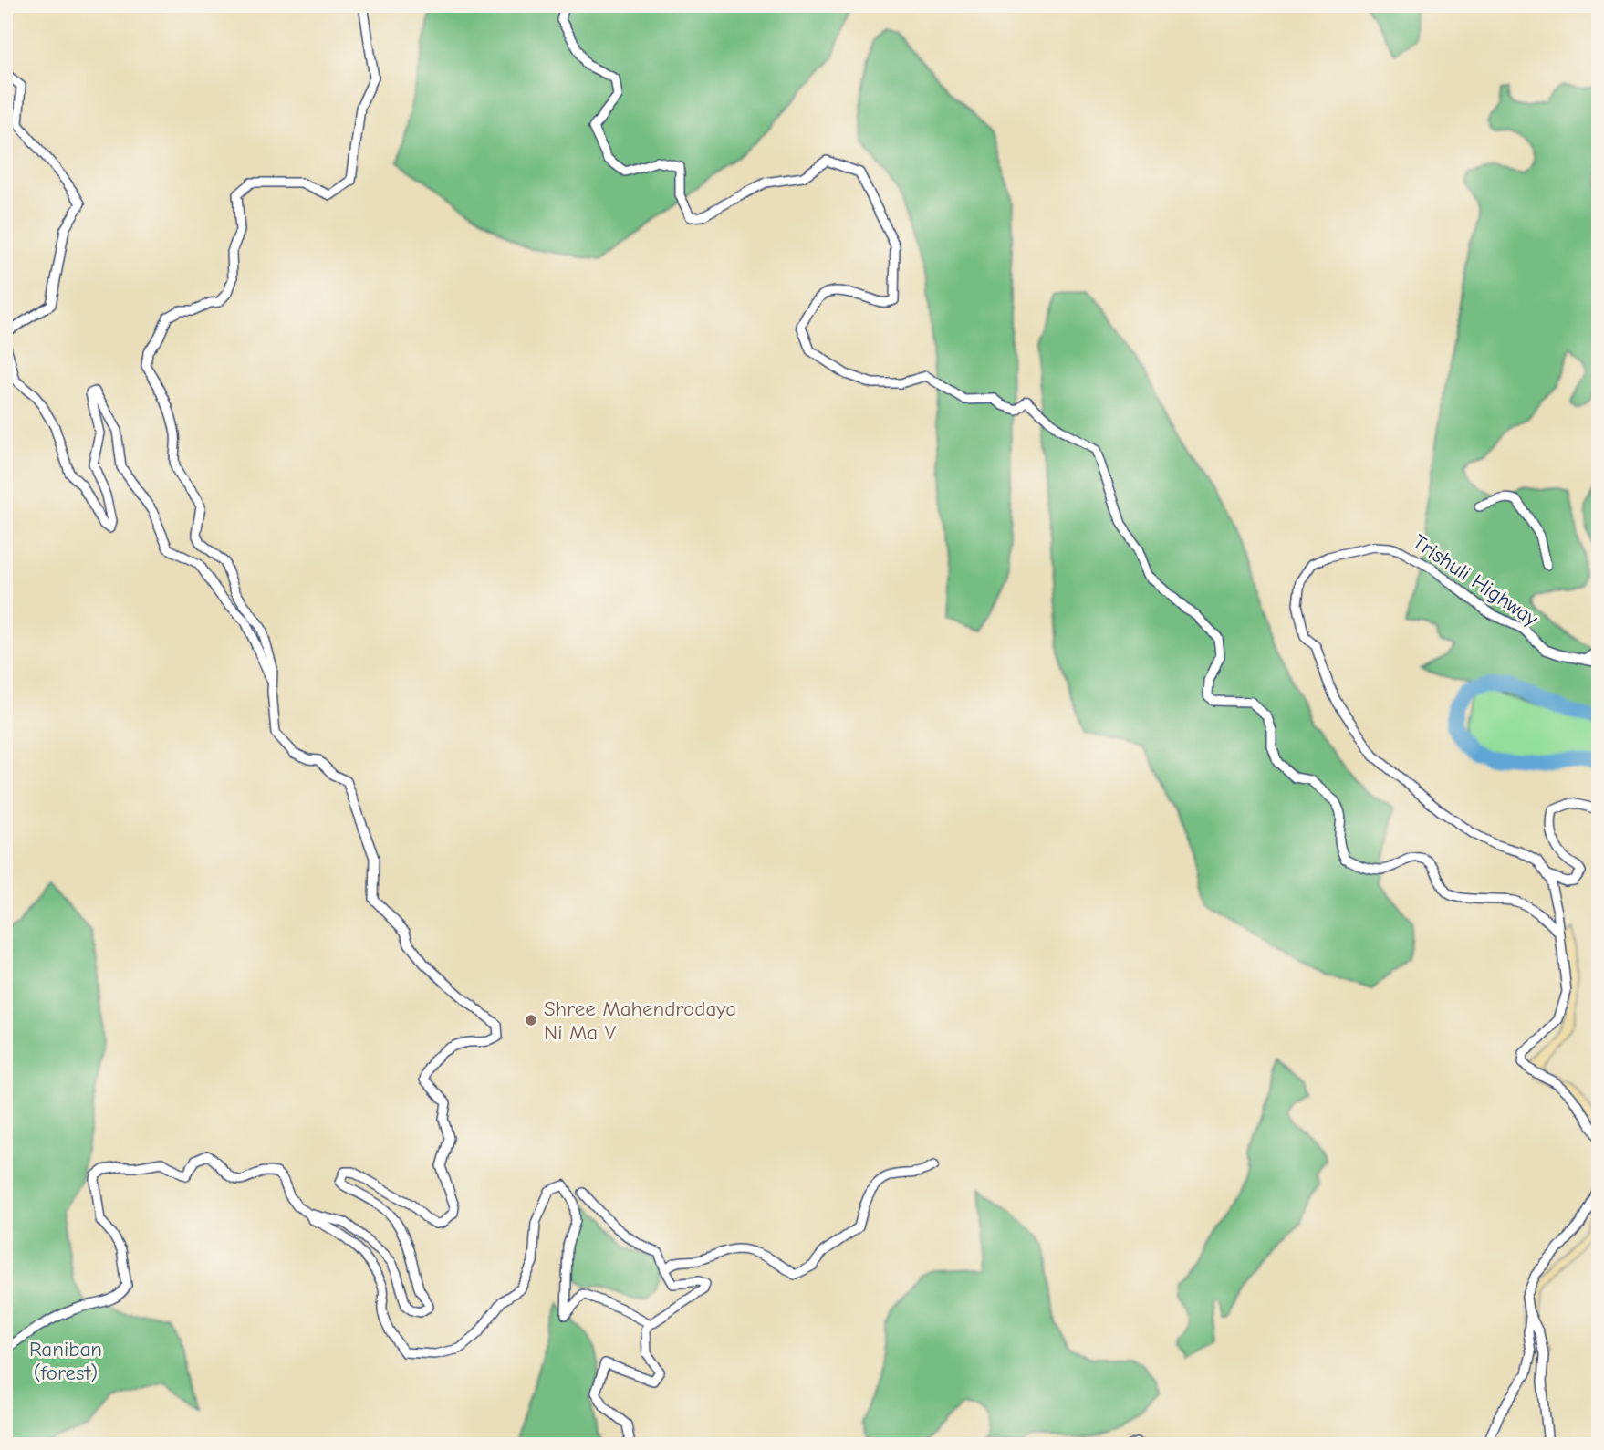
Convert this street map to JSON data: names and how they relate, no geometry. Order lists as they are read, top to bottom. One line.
{"streets":{"street":["Trishuli Highway"]},"parks":["Raniban (forest)"],"places":["Shree Mahendrodaya Ni Ma V"]}
